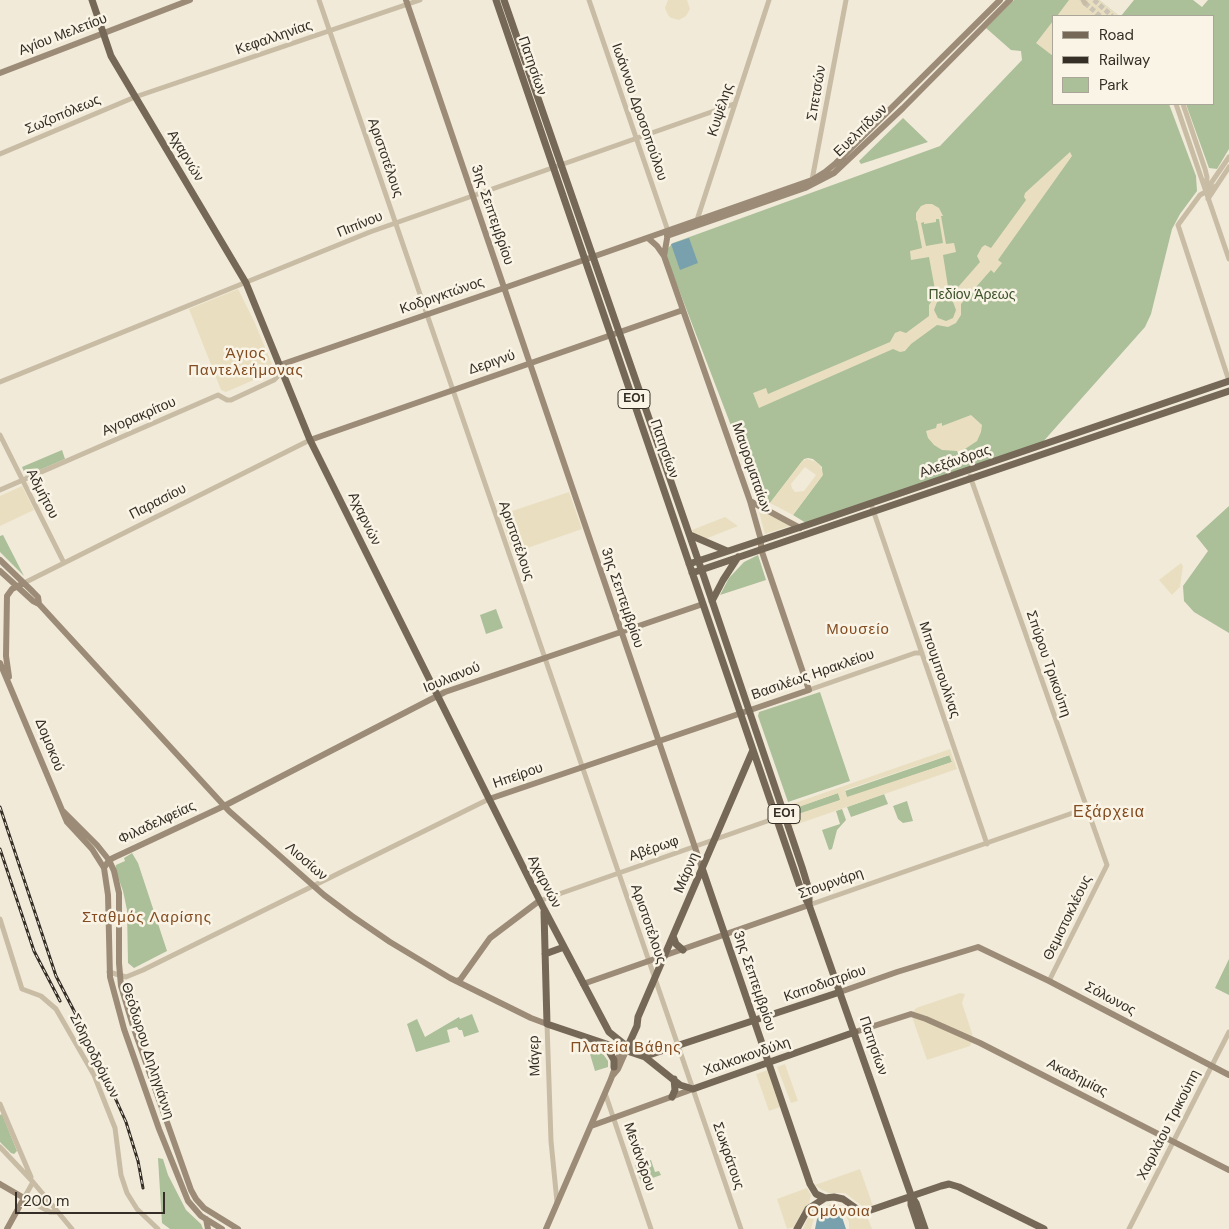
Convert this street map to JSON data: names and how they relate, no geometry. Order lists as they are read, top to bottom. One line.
{"streets":{"main road":["Αγίου Μελετίου","Πατησίων","Ευελπίδων","Αχαρνών","3ης Σεπτεμβρίου","Κοδριγκτώνος","Δεριγνύ","ΕΟ1","Αλεξάνδρας","Μαυροματαίων","Παρασίου","Βασιλέως Ηρακλείου","Ιουλιανού","Δομοκού","Ηπείρου","Φιλαδελφείας","Λιοσίων","Μάρνη","Στουρνάρη","Καποδιστρίου","Σόλωνος","Θεόδωρου Δηληγιάννη","Μάγερ","Χαλκοκονδύλη","Ακαδημίας"],"street":["Κεφαλληνίας","Σπετσών","Κυψέλης","Ιωάννου Δροσοπούλου","Σωζοπόλεως","Αριστοτέλους","Πιπίνου","Αγορακρίτου","Αδμήτου","Σπύρου Τρικούπη","Μπουμπουλίνας","Αβέρωφ","Θεμιστοκλέους","Σιδηροδρόμων","Χαριλάου Τρικούπη","Σωκράτους","Μενάνδρου"]},"crossings":[["Αγίου Μελετίου","Αχαρνών"],["Κεφαλληνίας","Σωζοπόλεως"],["Κεφαλληνίας","Αχαρνών"],["Κεφαλληνίας","Αριστοτέλους"],["Κεφαλληνίας","3ης Σεπτεμβρίου"],["Πατησίων","Πιπίνου"],["Πατησίων","Κοδριγκτώνος"],["Πατησίων","Δεριγνύ"],["Πατησίων","ΕΟ1"],["Πατησίων","Αλεξάνδρας"],["Πατησίων","Βασιλέως Ηρακλείου"],["Πατησίων","Ιουλιανού"],["Πατησίων","Ηπείρου"],["Πατησίων","Αβέρωφ"],["Πατησίων","Μάρνη"],["Πατησίων","Στουρνάρη"],["Πατησίων","Καποδιστρίου"],["Πατησίων","Χαλκοκονδύλη"],["Σπετσών","Ευελπίδων"],["Κυψέλης","Ευελπίδων"],["Κυψέλης","Πιπίνου"],["Κυψέλης","Κοδριγκτώνος"],["Ιωάννου Δροσοπούλου","Πιπίνου"],["Ιωάννου Δροσοπούλου","Κοδριγκτώνος"],["Ιωάννου Δροσοπούλου","Μαυροματαίων"],["Σωζοπόλεως","Αχαρνών"],["Ευελπίδων","Κοδριγκτώνος"],["Αχαρνών","Πιπίνου"],["Αχαρνών","Κοδριγκτώνος"],["Αχαρνών","Δεριγνύ"],["Αχαρνών","Αγορακρίτου"],["Αχαρνών","Παρασίου"],["Αχαρνών","Ιουλιανού"],["Αχαρνών","Ηπείρου"],["Αχαρνών","Αβέρωφ"],["Αχαρνών","Λιοσίων"],["Αχαρνών","Μάρνη"],["Αχαρνών","Στουρνάρη"],["Αχαρνών","Καποδιστρίου"],["Αχαρνών","Μάγερ"],["Αριστοτέλους","Πιπίνου"],["Αριστοτέλους","Κοδριγκτώνος"],["Αριστοτέλους","Δεριγνύ"],["Αριστοτέλους","Ιουλιανού"],["Αριστοτέλους","Ηπείρου"],["Αριστοτέλους","Αβέρωφ"],["Αριστοτέλους","Μάρνη"],["Αριστοτέλους","Στουρνάρη"],["Αριστοτέλους","Καποδιστρίου"],["Αριστοτέλους","Χαλκοκονδύλη"],["Αριστοτέλους","Σωκράτους"],["3ης Σεπτεμβρίου","Πιπίνου"],["3ης Σεπτεμβρίου","Κοδριγκτώνος"],["3ης Σεπτεμβρίου","Δεριγνύ"],["3ης Σεπτεμβρίου","Ιουλιανού"],["3ης Σεπτεμβρίου","Ηπείρου"],["3ης Σεπτεμβρίου","Αβέρωφ"],["3ης Σεπτεμβρίου","Μάρνη"],["3ης Σεπτεμβρίου","Στουρνάρη"],["3ης Σεπτεμβρίου","Καποδιστρίου"],["3ης Σεπτεμβρίου","Χαλκοκονδύλη"],["Κοδριγκτώνος","Αγορακρίτου"],["Κοδριγκτώνος","Μαυροματαίων"],["Δεριγνύ","Μαυροματαίων"],["Δεριγνύ","Παρασίου"],["Αγορακρίτου","Αδμήτου"],["Αλεξάνδρας","Μαυροματαίων"],["Αλεξάνδρας","Σπύρου Τρικούπη"],["Αλεξάνδρας","Μπουμπουλίνας"],["Μαυροματαίων","Βασιλέως Ηρακλείου"],["Αδμήτου","Παρασίου"],["Παρασίου","Δομοκού"],["Παρασίου","Λιοσίων"],["Σπύρου Τρικούπη","Στουρνάρη"],["Σπύρου Τρικούπη","Θεμιστοκλέους"],["Μπουμπουλίνας","Βασιλέως Ηρακλείου"],["Μπουμπουλίνας","Στουρνάρη"],["Βασιλέως Ηρακλείου","Ηπείρου"],["Ιουλιανού","Φιλαδελφείας"],["Ιουλιανού","Λιοσίων"],["Δομοκού","Λιοσίων"],["Δομοκού","Θεόδωρου Δηληγιάννη"],["Ηπείρου","Λιοσίων"],["Ηπείρου","Θεόδωρου Δηληγιάννη"],["Φιλαδελφείας","Λιοσίων"],["Φιλαδελφείας","Θεόδωρου Δηληγιάννη"],["Αβέρωφ","Μάρνη"],["Λιοσίων","Μάρνη"],["Λιοσίων","Καποδιστρίου"],["Λιοσίων","Μάγερ"],["Μάρνη","Στουρνάρη"],["Μάρνη","Καποδιστρίου"],["Μάρνη","Μάγερ"],["Μάρνη","Χαλκοκονδύλη"],["Μάρνη","Μενάνδρου"],["Θεμιστοκλέους","Σόλωνος"],["Καποδιστρίου","Σόλωνος"],["Σόλωνος","Χαριλάου Τρικούπη"],["Χαλκοκονδύλη","Ακαδημίας"],["Χαλκοκονδύλη","Σωκράτους"],["Χαλκοκονδύλη","Μενάνδρου"],["Ακαδημίας","Χαριλάου Τρικούπη"]],"districts":["Άγιος Παντελεήμονας","Μουσείο","Εξάρχεια","Σταθμός Λαρίσης","Πλατεία Βάθης","Ομόνοια"],"parks":["Πεδίον Άρεως"],"legend":["Road","Railway","Park"],"scale_bar":"200 m"}
